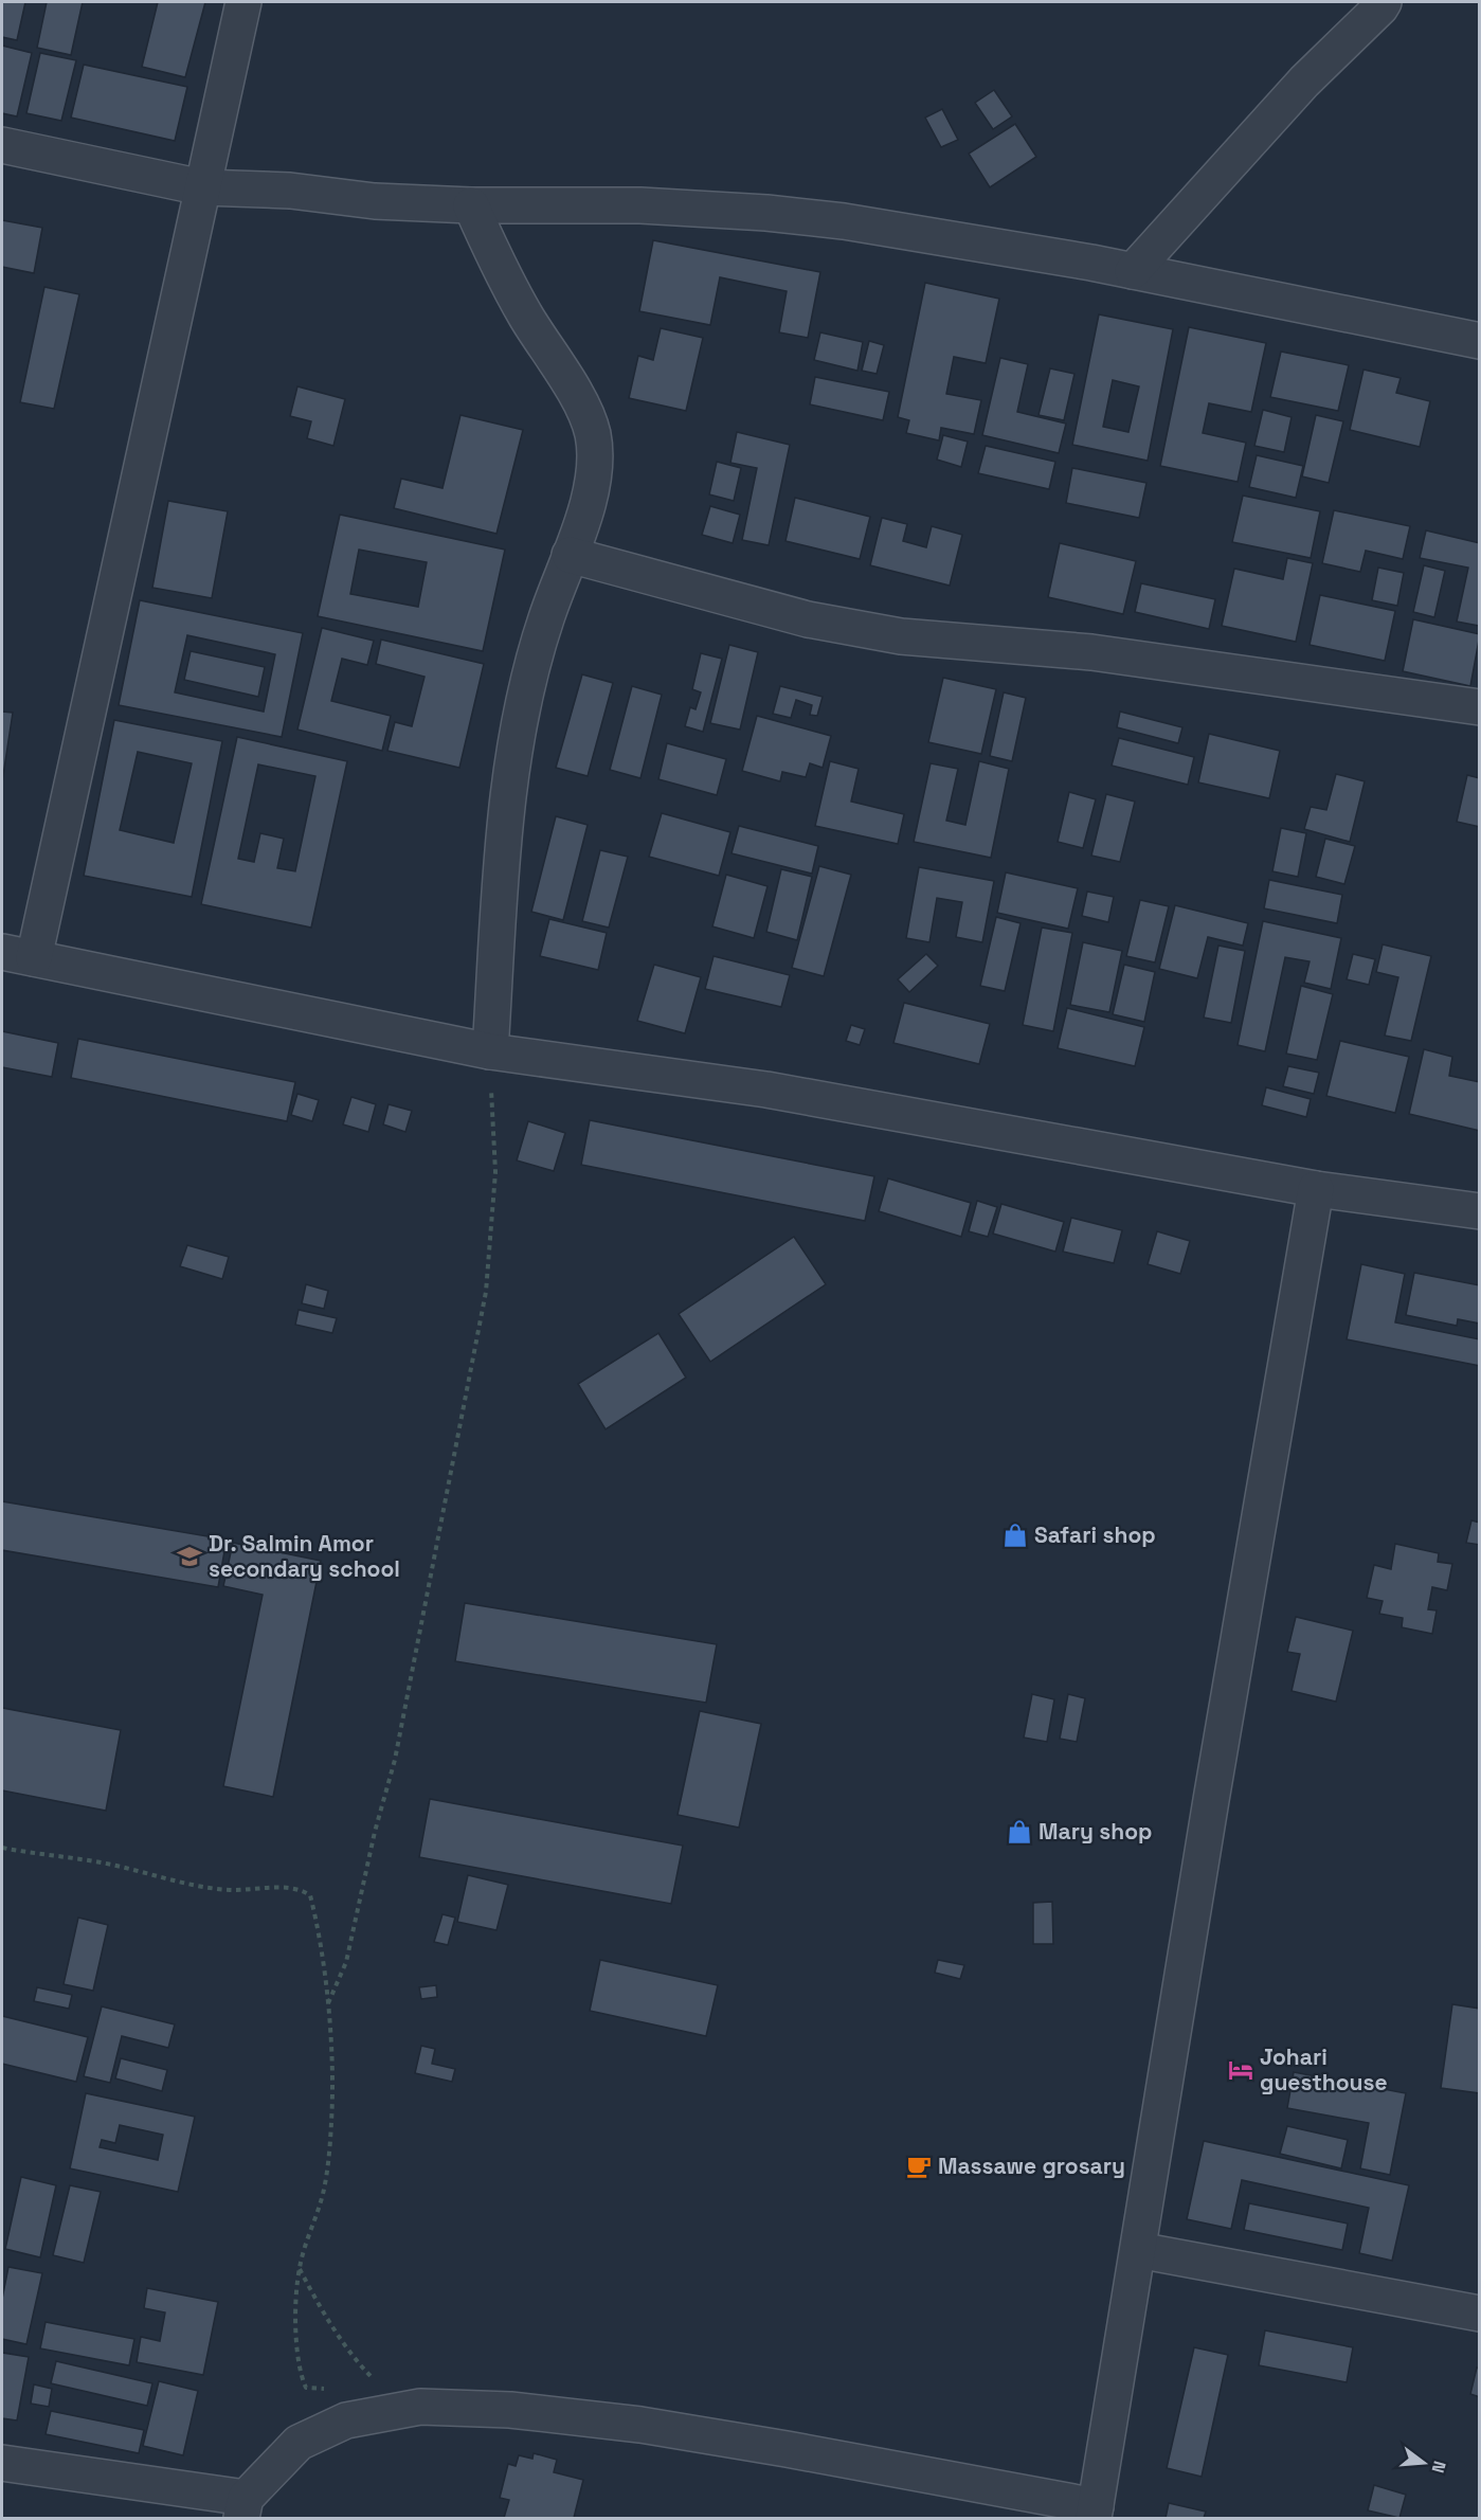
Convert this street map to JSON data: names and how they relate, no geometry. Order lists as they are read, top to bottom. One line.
{"places":{"shop":["Safari shop","Mary shop"],"school or university":["Dr. Salmin Amor secondary school"],"hotel":["Johari guesthouse"],"cafe":["Massawe grosary"]},"north":"right"}
